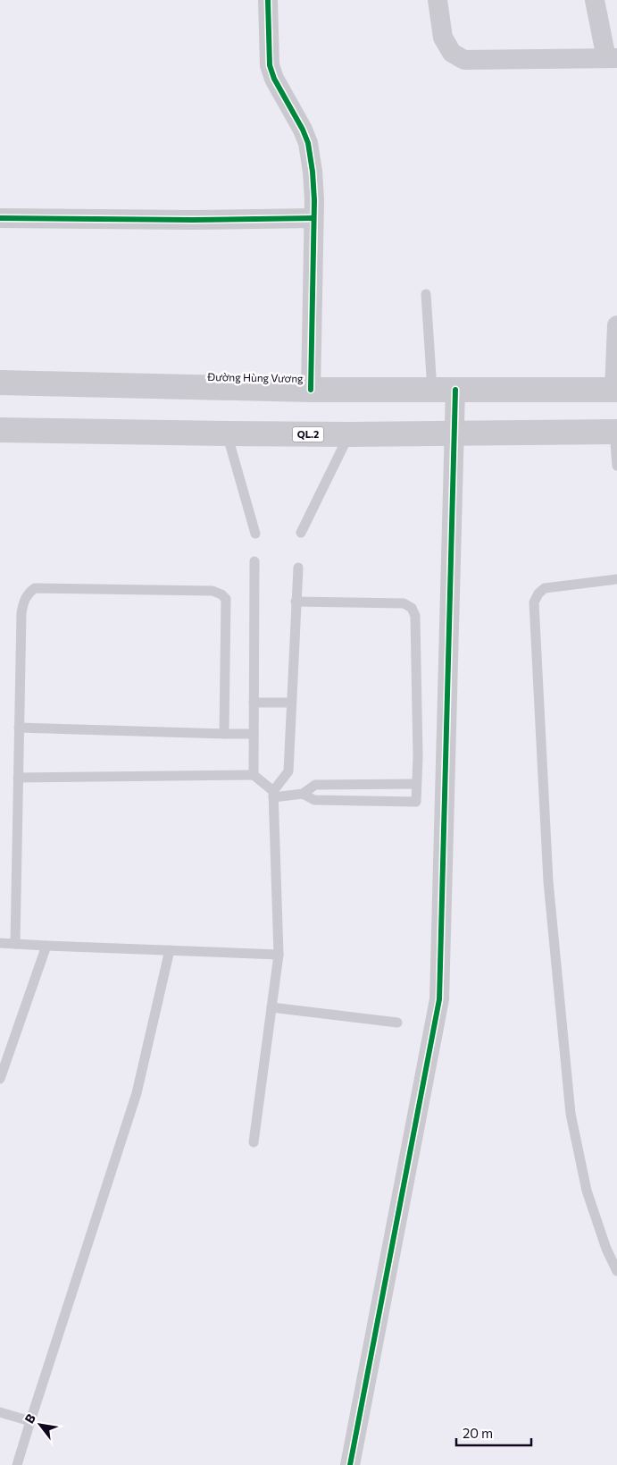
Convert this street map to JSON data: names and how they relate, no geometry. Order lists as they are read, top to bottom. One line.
{"streets":{"highway":["Đường Hùng Vương","QL.2"]},"scale_bar":"20 m","north":"top left"}
